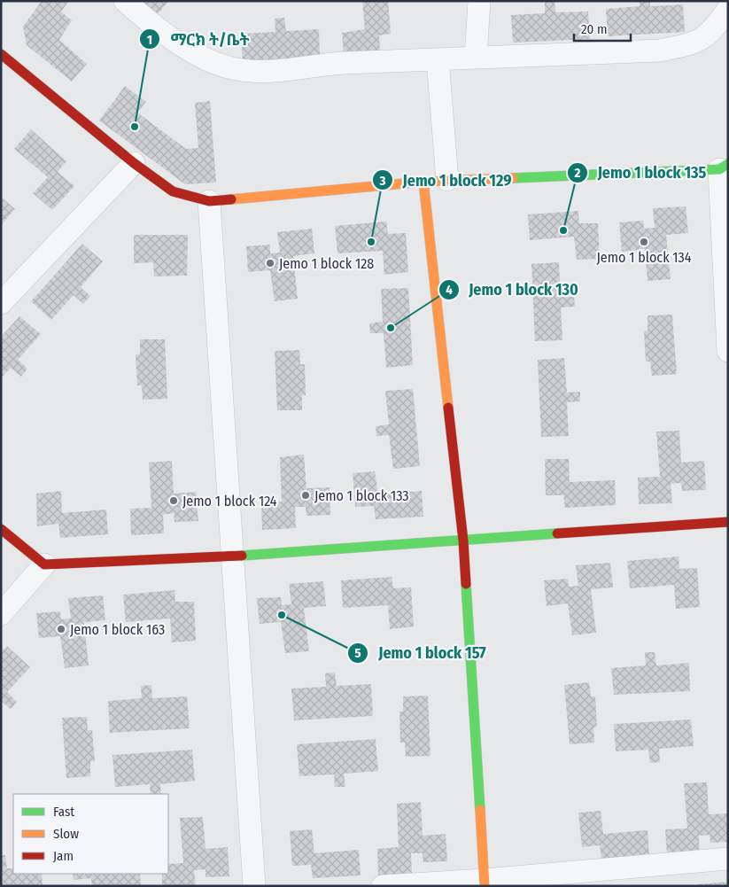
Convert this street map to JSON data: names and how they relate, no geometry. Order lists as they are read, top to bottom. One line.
{"places":["ማርክ ት/ቤት","Jemo 1 block 135","Jemo 1 block 129","Jemo 1 block 134","Jemo 1 block 128","Jemo 1 block 130","Jemo 1 block 133","Jemo 1 block 124","Jemo 1 block 157","Jemo 1 block 163"],"legend":["Fast","Slow","Jam"],"scale_bar":"20 m"}
